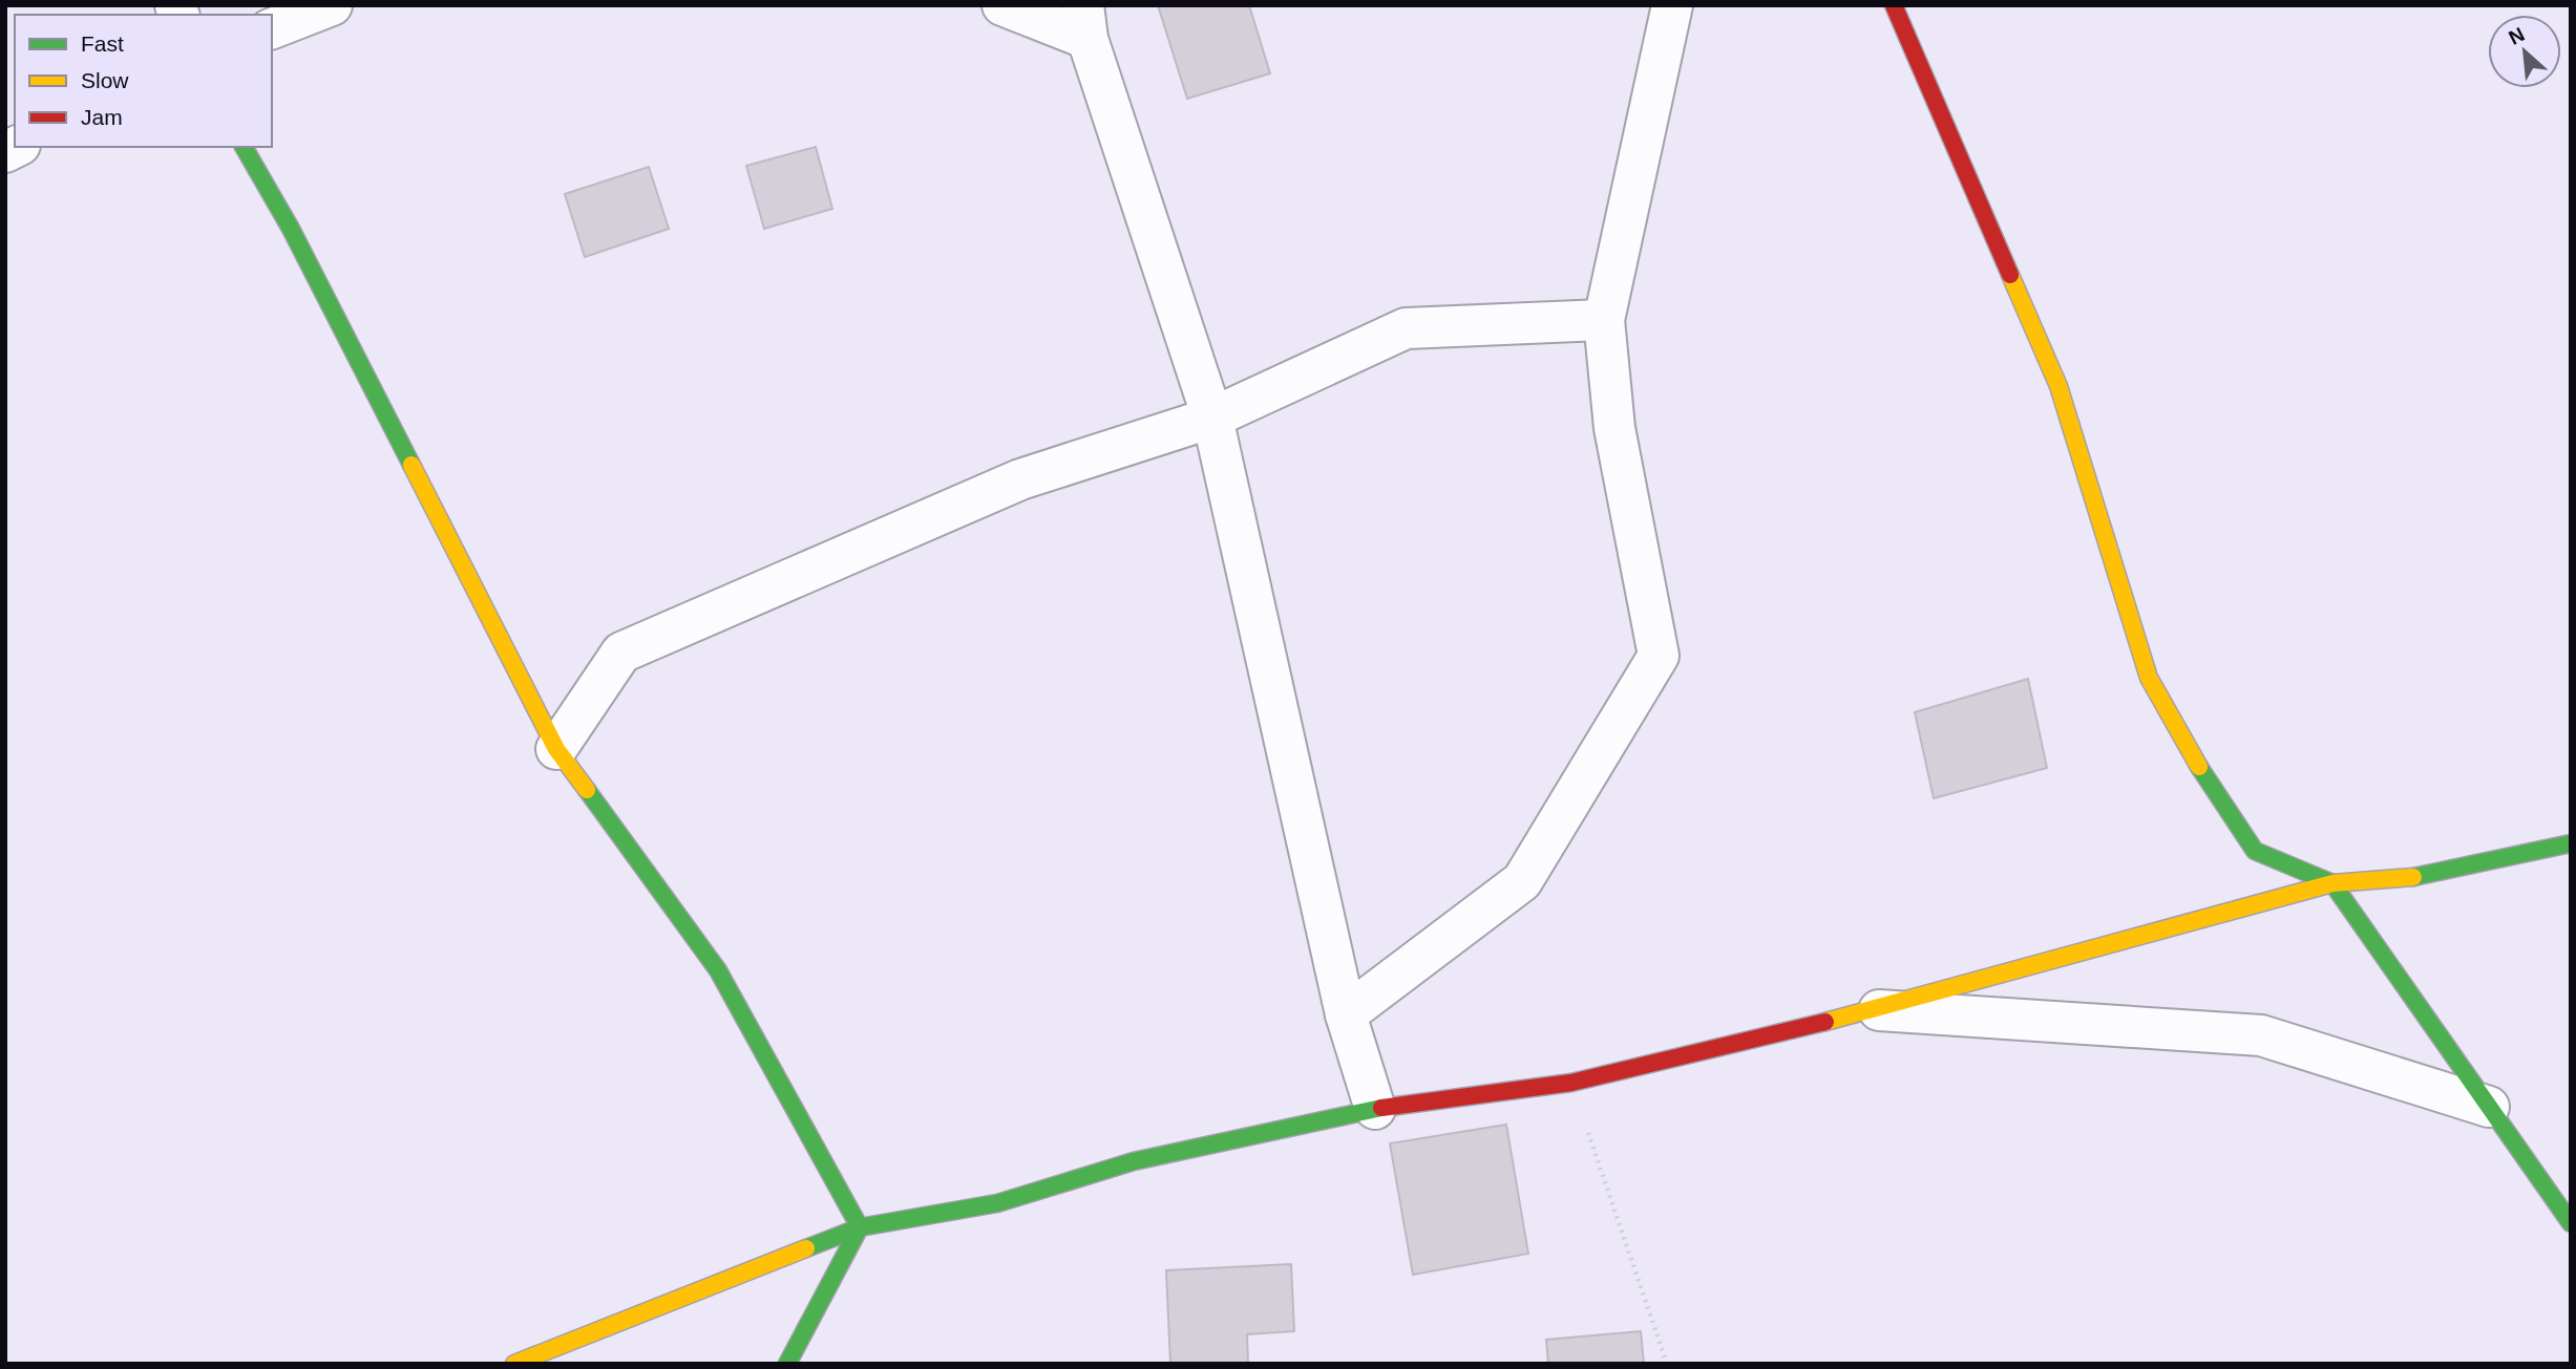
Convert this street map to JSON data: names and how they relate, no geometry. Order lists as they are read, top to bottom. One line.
{"legend":["Fast","Slow","Jam"],"north":"top left"}
